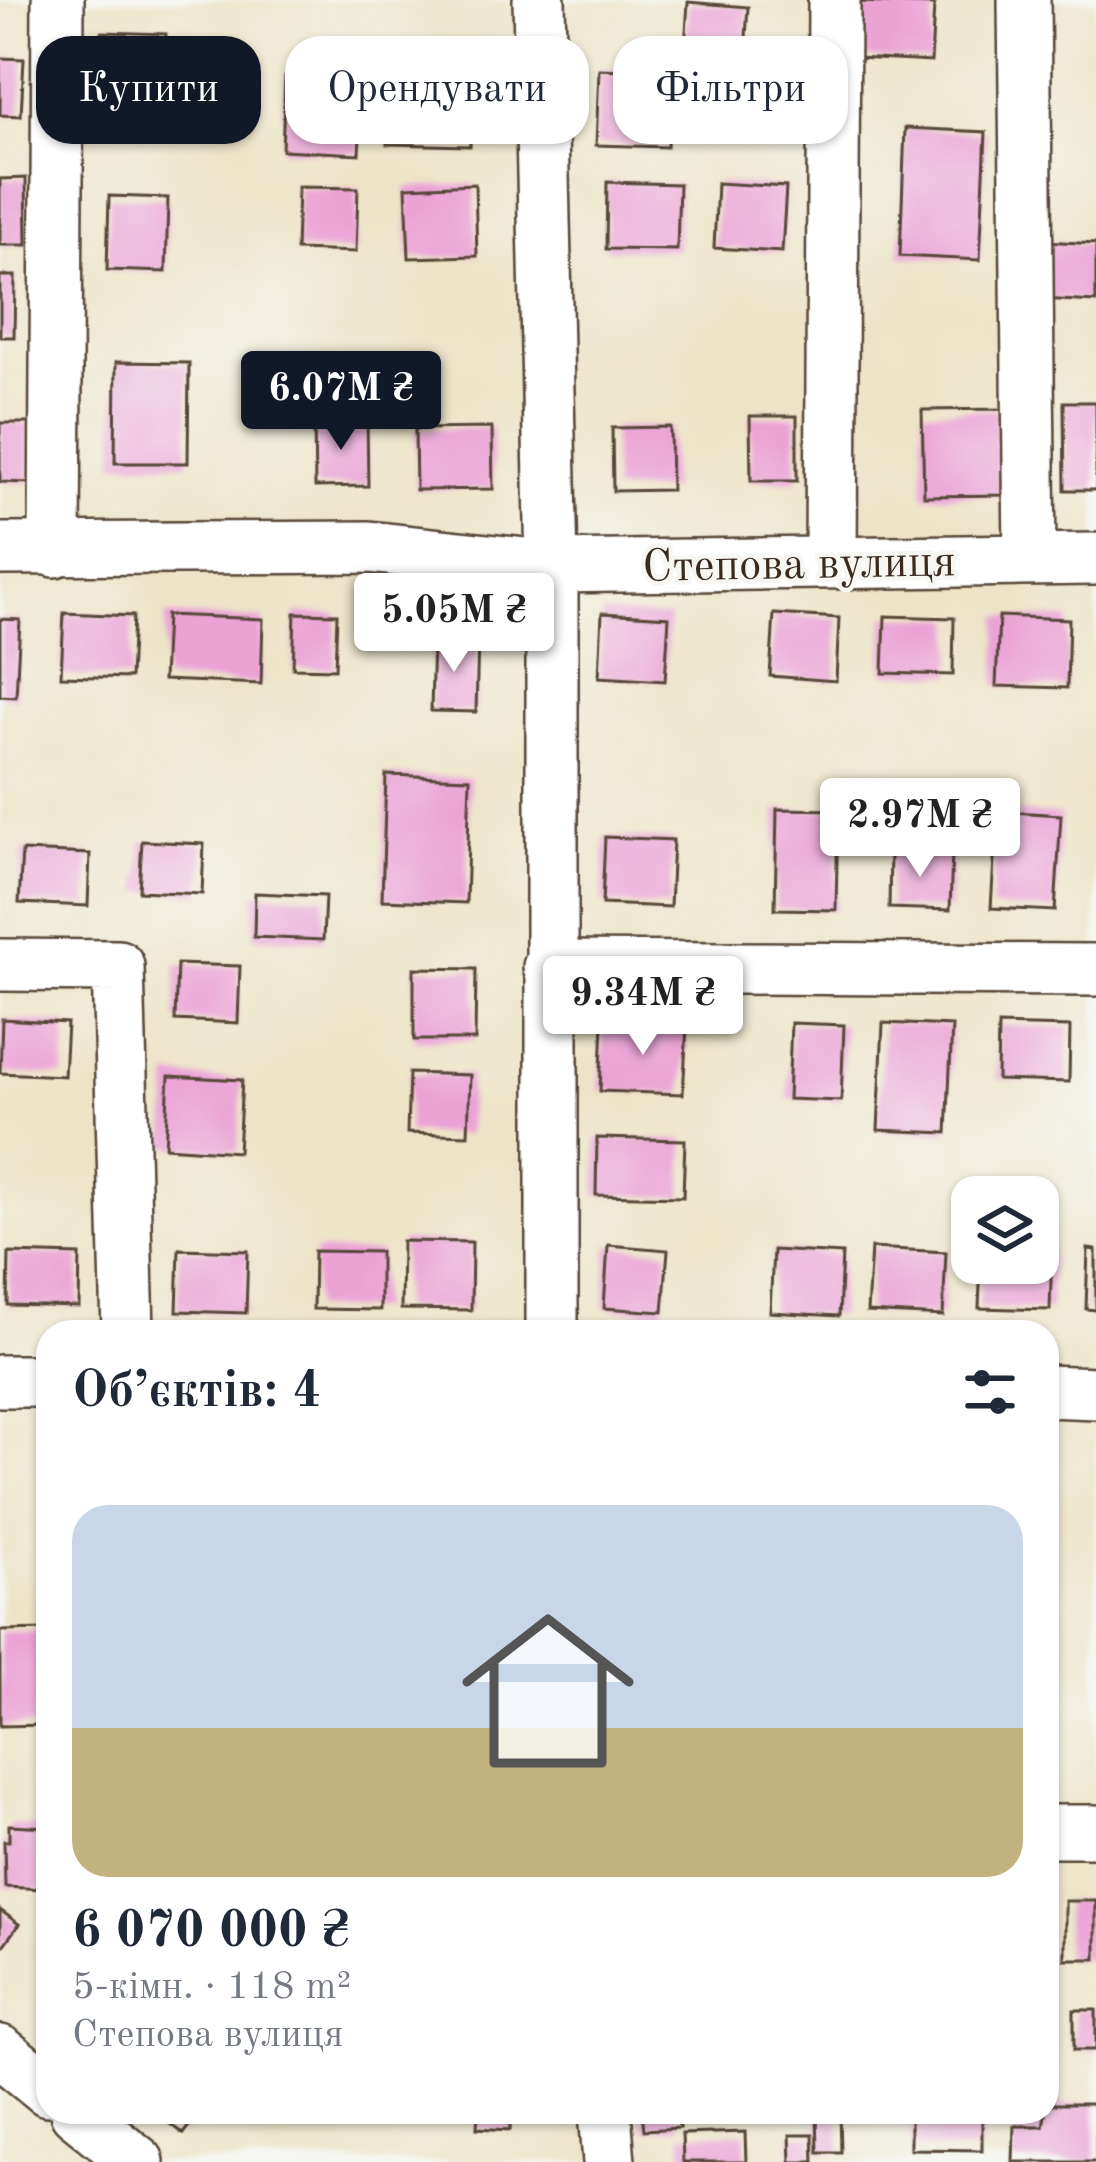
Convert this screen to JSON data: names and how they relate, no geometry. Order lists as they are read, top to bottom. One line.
{"streets":{"street":["Степова вулиця"]},"page":{"chip":["Купити","Орендувати","Фільтри"],"price":["6.07M ₴","5.05M ₴","2.97M ₴","9.34M ₴"],"heading":"Об’єктів: 4","list":[{"name":"6 070 000 ₴","note":"5-кімн. · 118 m² · Степова вулиця"}]}}
